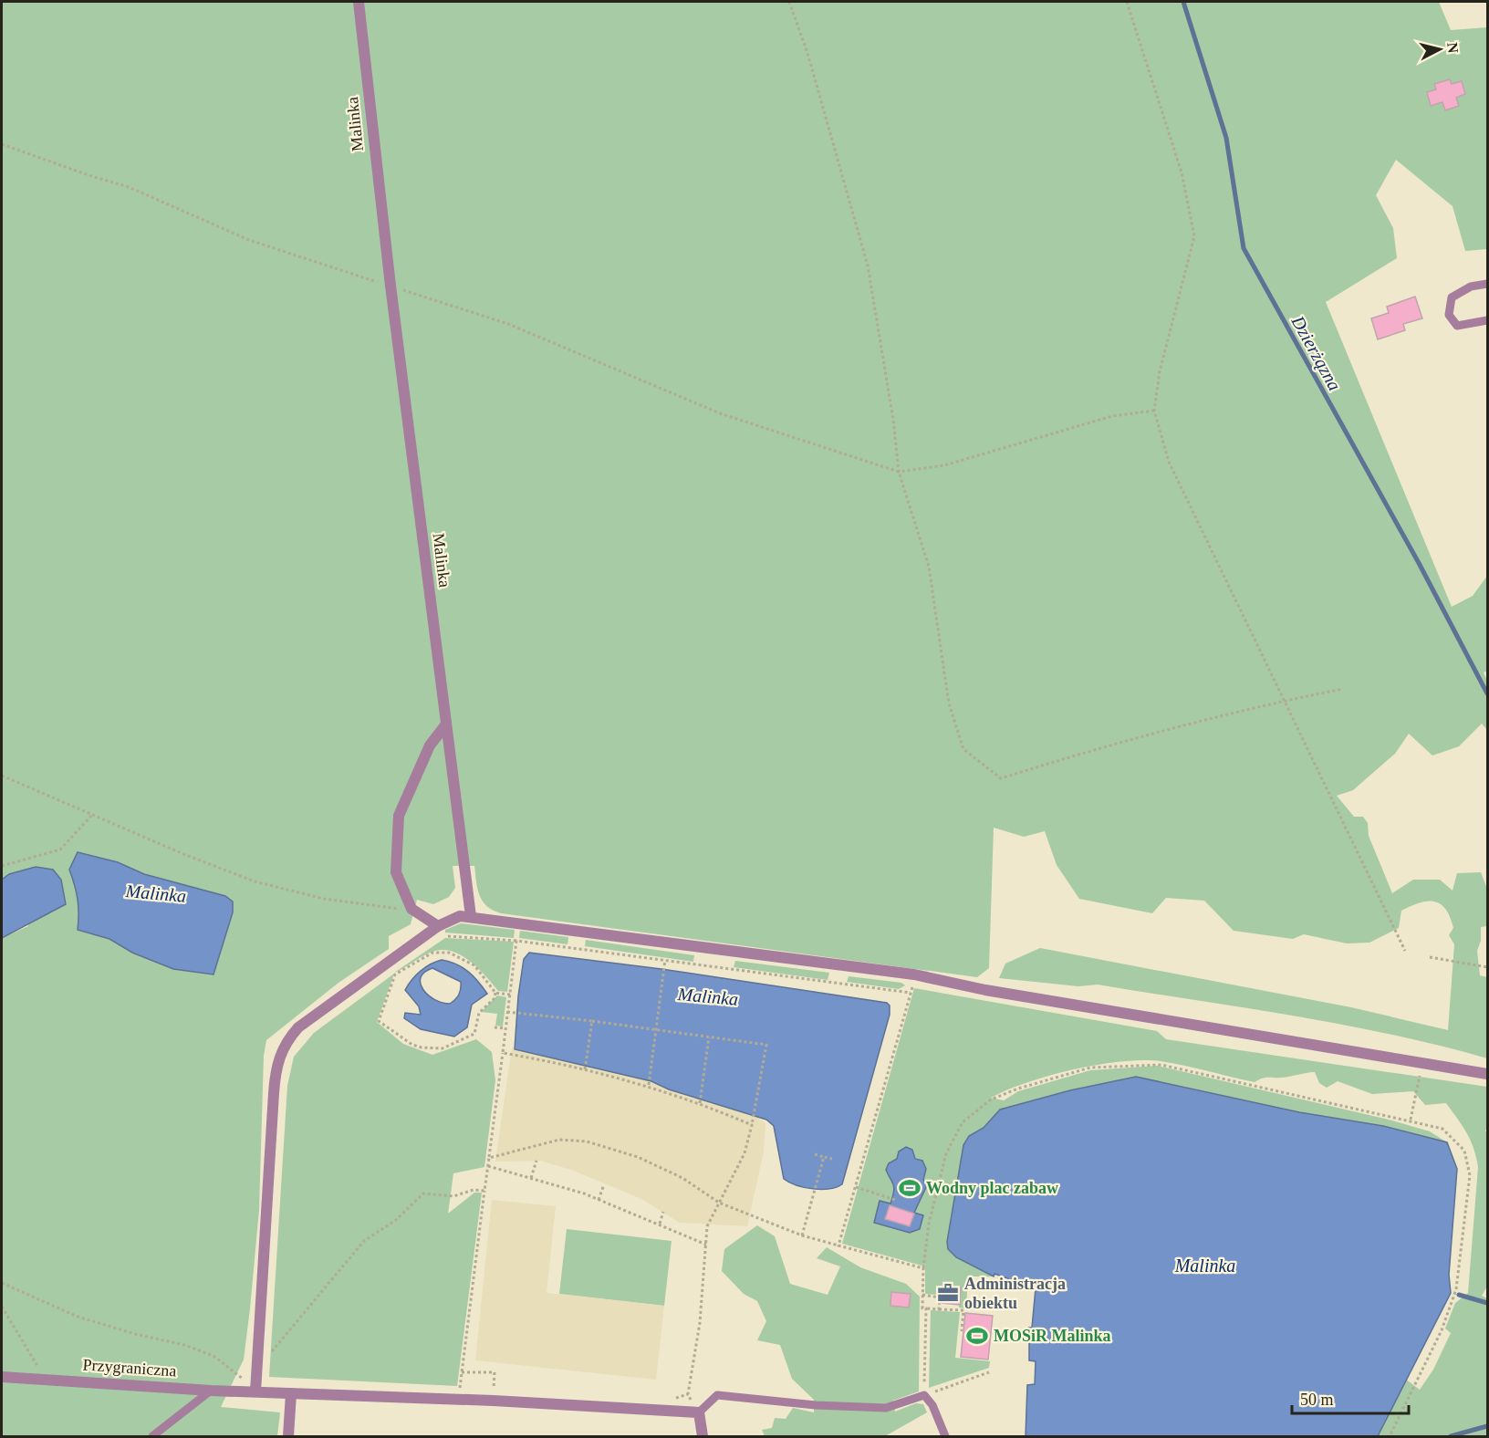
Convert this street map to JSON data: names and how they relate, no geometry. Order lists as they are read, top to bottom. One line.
{"streets":{"street":["Malinka","Przygraniczna"]},"water":["Dzierżązna","Malinka"],"places":{"sports":["Wodny plac zabaw","MOSiR Malinka"],"office":["Administracja obiektu"]},"scale_bar":"50 m","north":"right"}
